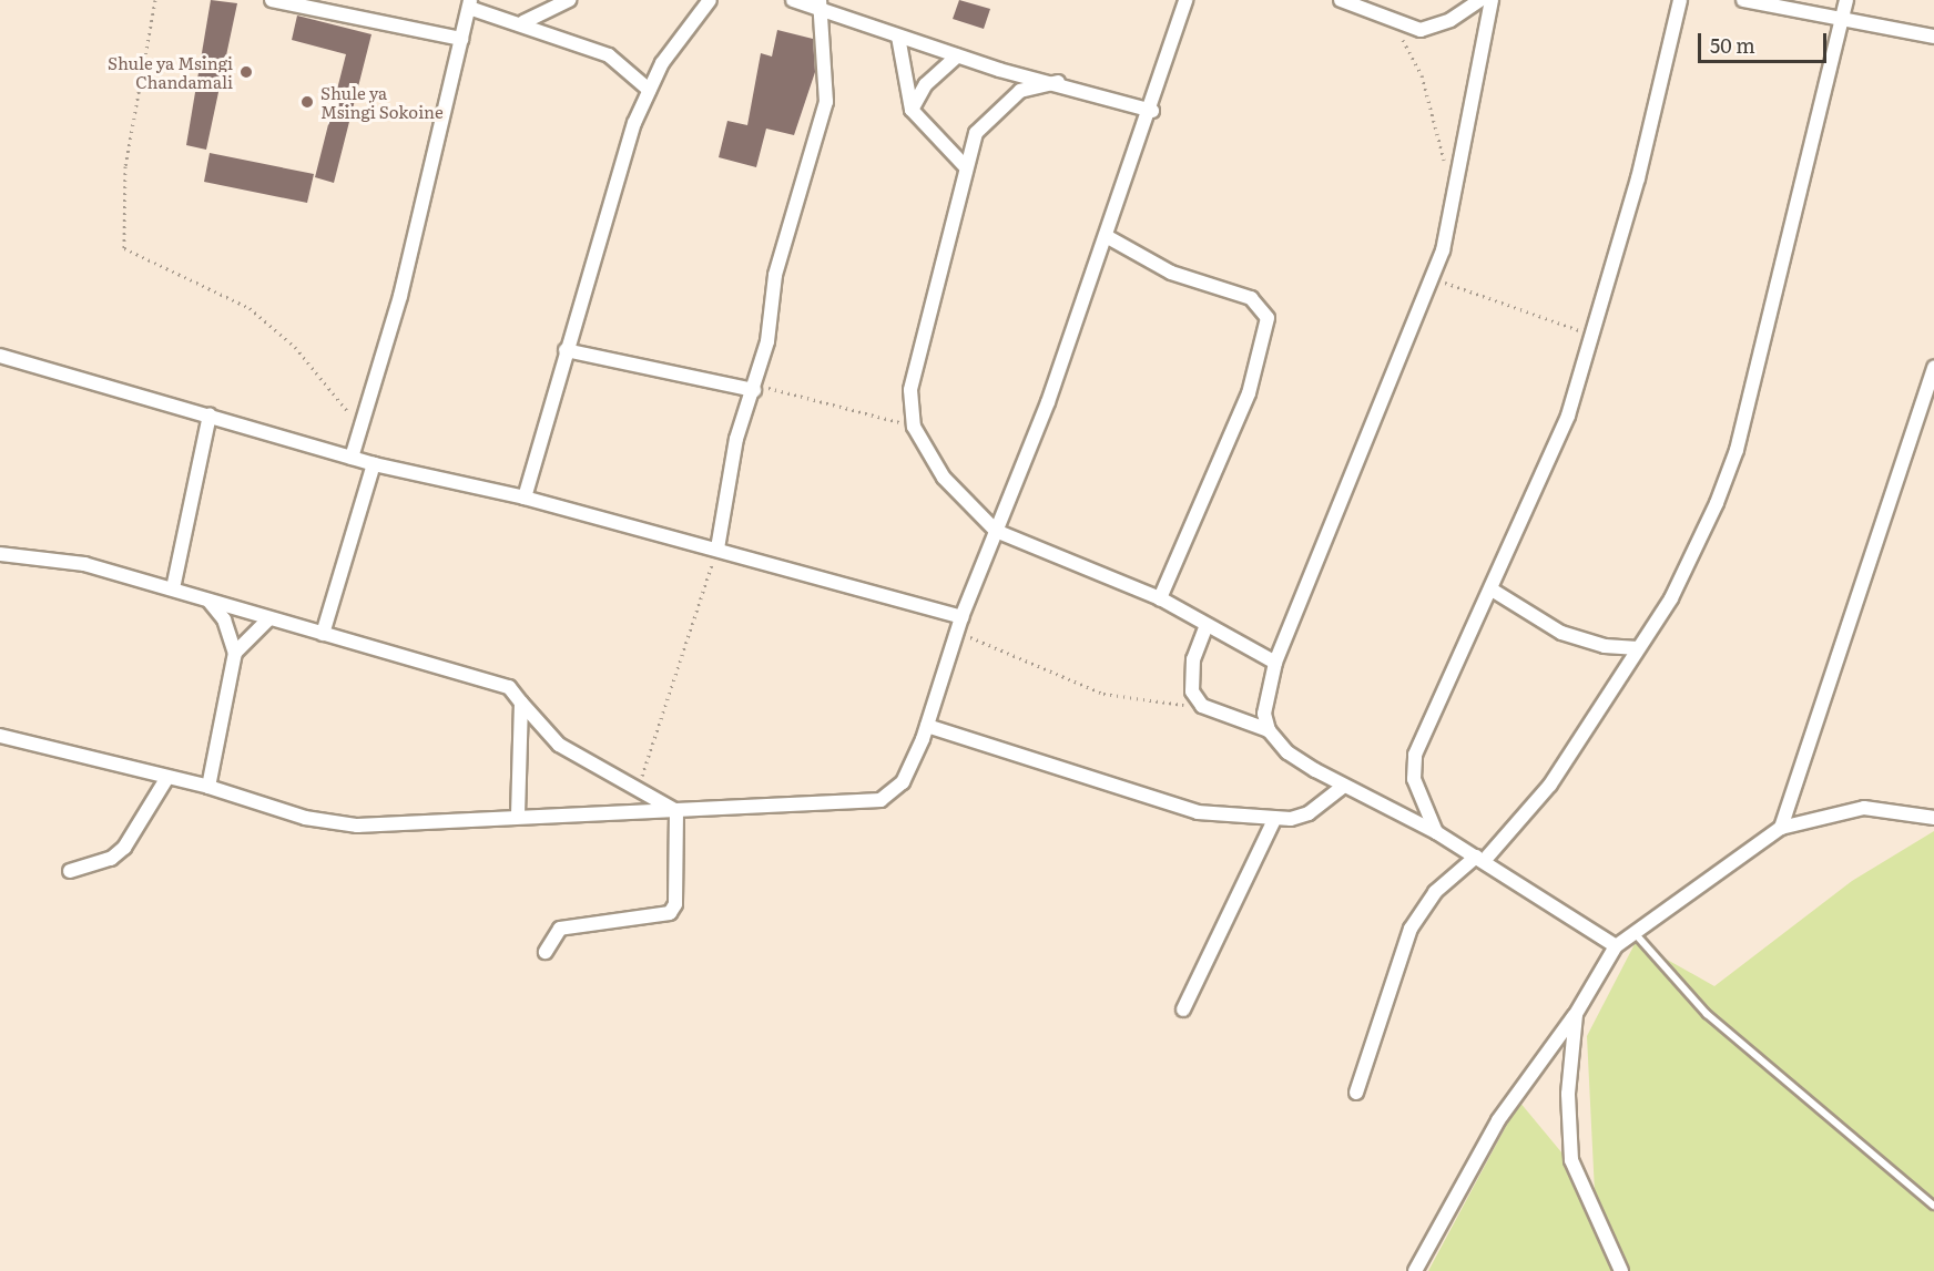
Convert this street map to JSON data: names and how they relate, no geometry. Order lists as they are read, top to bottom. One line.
{"places":["Shule ya Msingi Chandamali","Shule ya Msingi Sokoine"],"scale_bar":"50 m"}
